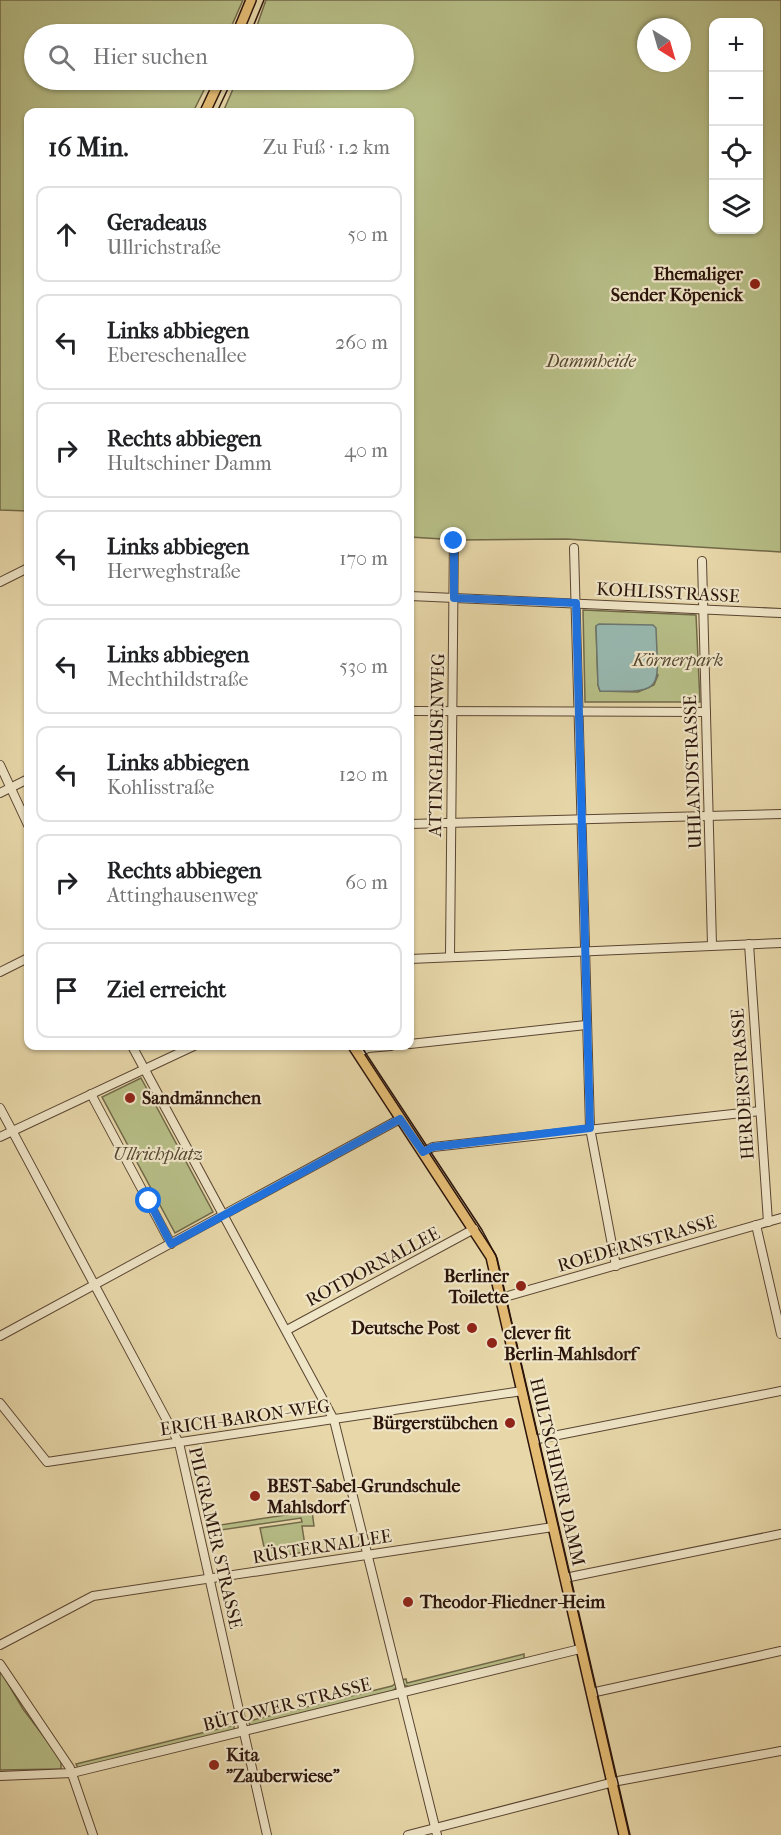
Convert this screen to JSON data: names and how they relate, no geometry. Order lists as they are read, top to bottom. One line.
{"streets":{"main road":["HULTSCHINER DAMM"],"street":["KOHLISSTRASSE","ATTINGHAUSENWEG","UHLANDSTRASSE","HERDERSTRASSE","ROEDERNSTRASSE","ROTDORNALLEE","ERICH-BARON-WEG","PILGRAMER STRASSE","RÜSTERNALLEE","BÜTOWER STRASSE"]},"crossings":[["KOHLISSTRASSE","ATTINGHAUSENWEG"],["KOHLISSTRASSE","UHLANDSTRASSE"],["HERDERSTRASSE","ROEDERNSTRASSE"],["ROEDERNSTRASSE","HULTSCHINER DAMM"],["ROTDORNALLEE","HULTSCHINER DAMM"],["ERICH-BARON-WEG","HULTSCHINER DAMM"],["ERICH-BARON-WEG","PILGRAMER STRASSE"],["HULTSCHINER DAMM","RÜSTERNALLEE"],["HULTSCHINER DAMM","BÜTOWER STRASSE"],["PILGRAMER STRASSE","RÜSTERNALLEE"],["PILGRAMER STRASSE","BÜTOWER STRASSE"]],"parks":["Dammheide","Körnerpark","Ullrichplatz"],"places":["Ehemaliger Sender Köpenick","Sandmännchen","Berliner Toilette","Deutsche Post","clever fit Berlin-Mahlsdorf","Bürgerstübchen","BEST-Sabel-Grundschule Mahlsdorf","Theodor-Fliedner-Heim","Kita \"Zauberwiese\""],"north":"bottom right","page":{"map_buttons":["+","−"],"search":"Hier suchen","heading":["16 Min.","Zu Fuß · 1.2 km"],"list":[["Geradeaus","Ullrichstraße","50 m"],["Links abbiegen","Ebereschenallee","260 m"],["Rechts abbiegen","Hultschiner Damm","40 m"],["Links abbiegen","Herweghstraße","170 m"],["Links abbiegen","Mechthildstraße","530 m"],["Links abbiegen","Kohlisstraße","120 m"],["Rechts abbiegen","Attinghausenweg","60 m"],"Ziel erreicht"]}}
